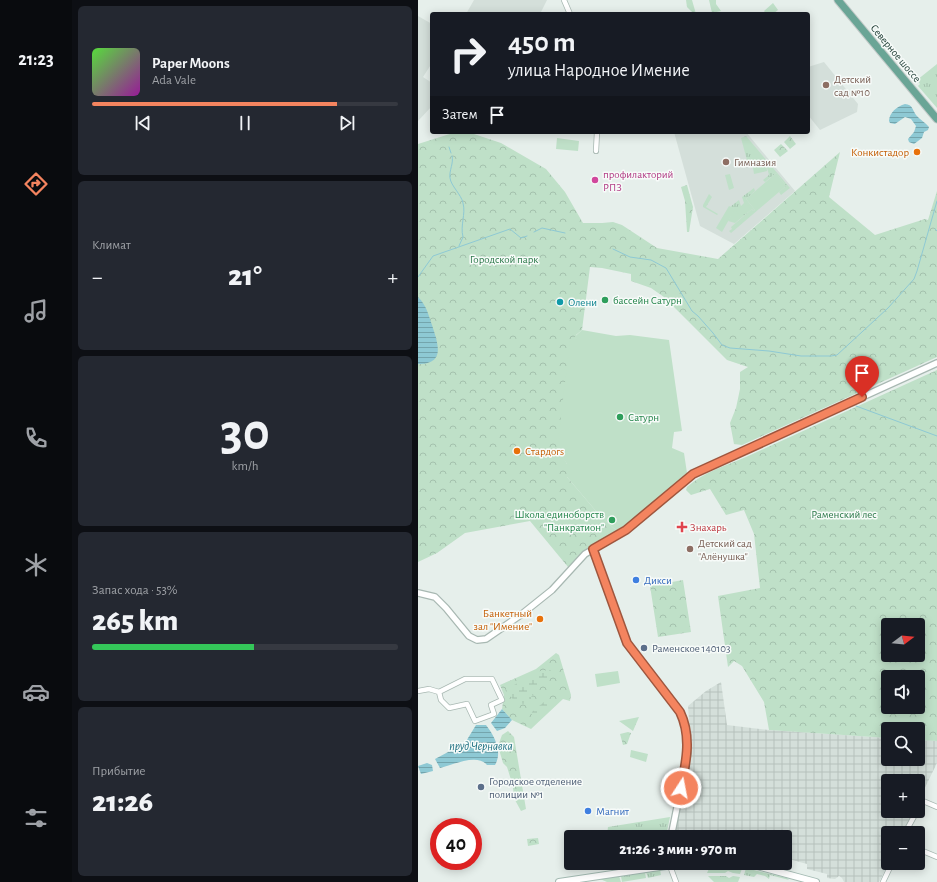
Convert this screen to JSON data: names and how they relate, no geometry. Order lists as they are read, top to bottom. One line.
{"streets":{"main road":["Северное шоссе"]},"water":["пруд Чернавка"],"parks":["Городской парк","Раменский лес"],"places":{"other":["Детский сад №10","Конкистадор","Гимназия","профилакторий РПЗ","бассейн Сатурн","Олени","Сатурн","Стардогs","Школа единоборств \"Панкратион\"","Детский сад \"Алёнушка\"","Дикси","Банкетный зал \"Имение\"","Раменское 140103","Городское отделение полиции №1","Магнит"],"health":["Знахарь"]},"north":"right","page":{"tabs":"21:23","turn":["450 m","улица Народное Имение"],"song":["Paper Moons","Ada Vale"],"then":"Затем","tile":["Климат",["30","km/h"],["Запас хода · 53%","265 km"],["Прибытие","21:26"]],"heat":["−","21°","+"],"map_buttons":["+","−"],"limit":"40","trip":"21:26 · 3 мин · 970 m"}}
